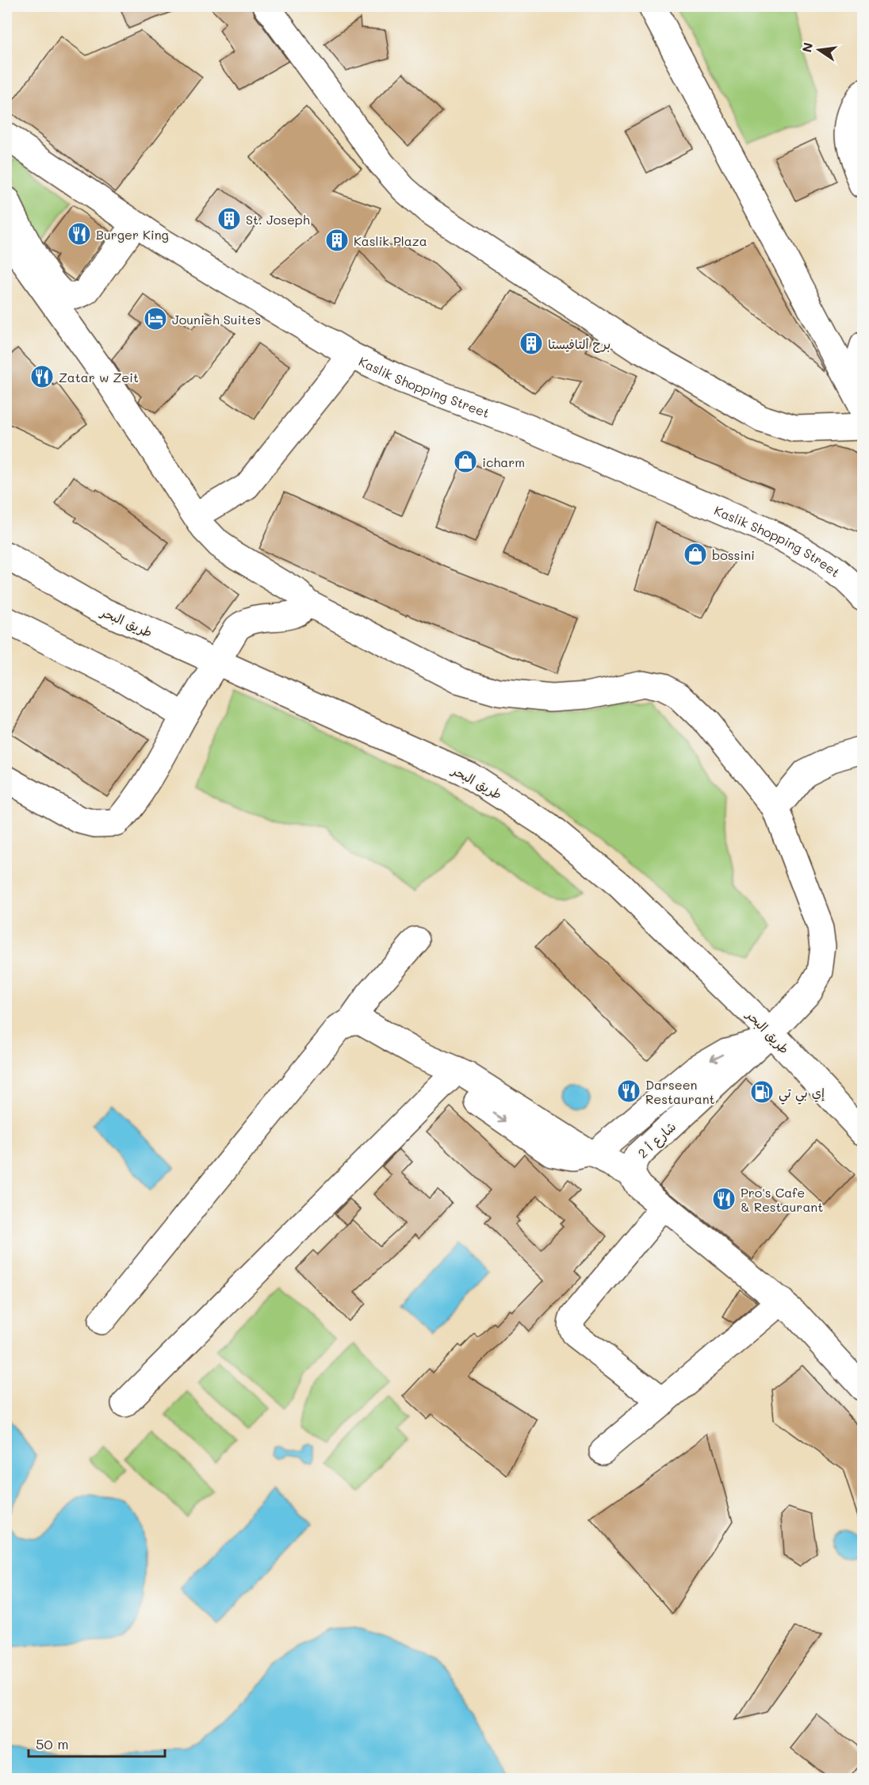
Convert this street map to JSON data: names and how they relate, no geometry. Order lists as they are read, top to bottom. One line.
{"streets":{"street":["Kaslik Shopping Street","طريق البحر","شارع أ 2"]},"crossings":[["طريق البحر","شارع أ 2"]],"places":{"building":["St. Joseph","Kaslik Plaza","برج ألتافيستا"],"restaurant":["Burger King","Zatar w Zeit","Darseen Restaurant","Pro's Cafe & Restaurant"],"hotel":["Jounieh Suites"],"shop":["icharm","bossini"],"fuel station":["إي بي تي"]},"scale_bar":"50 m","north":"left"}
